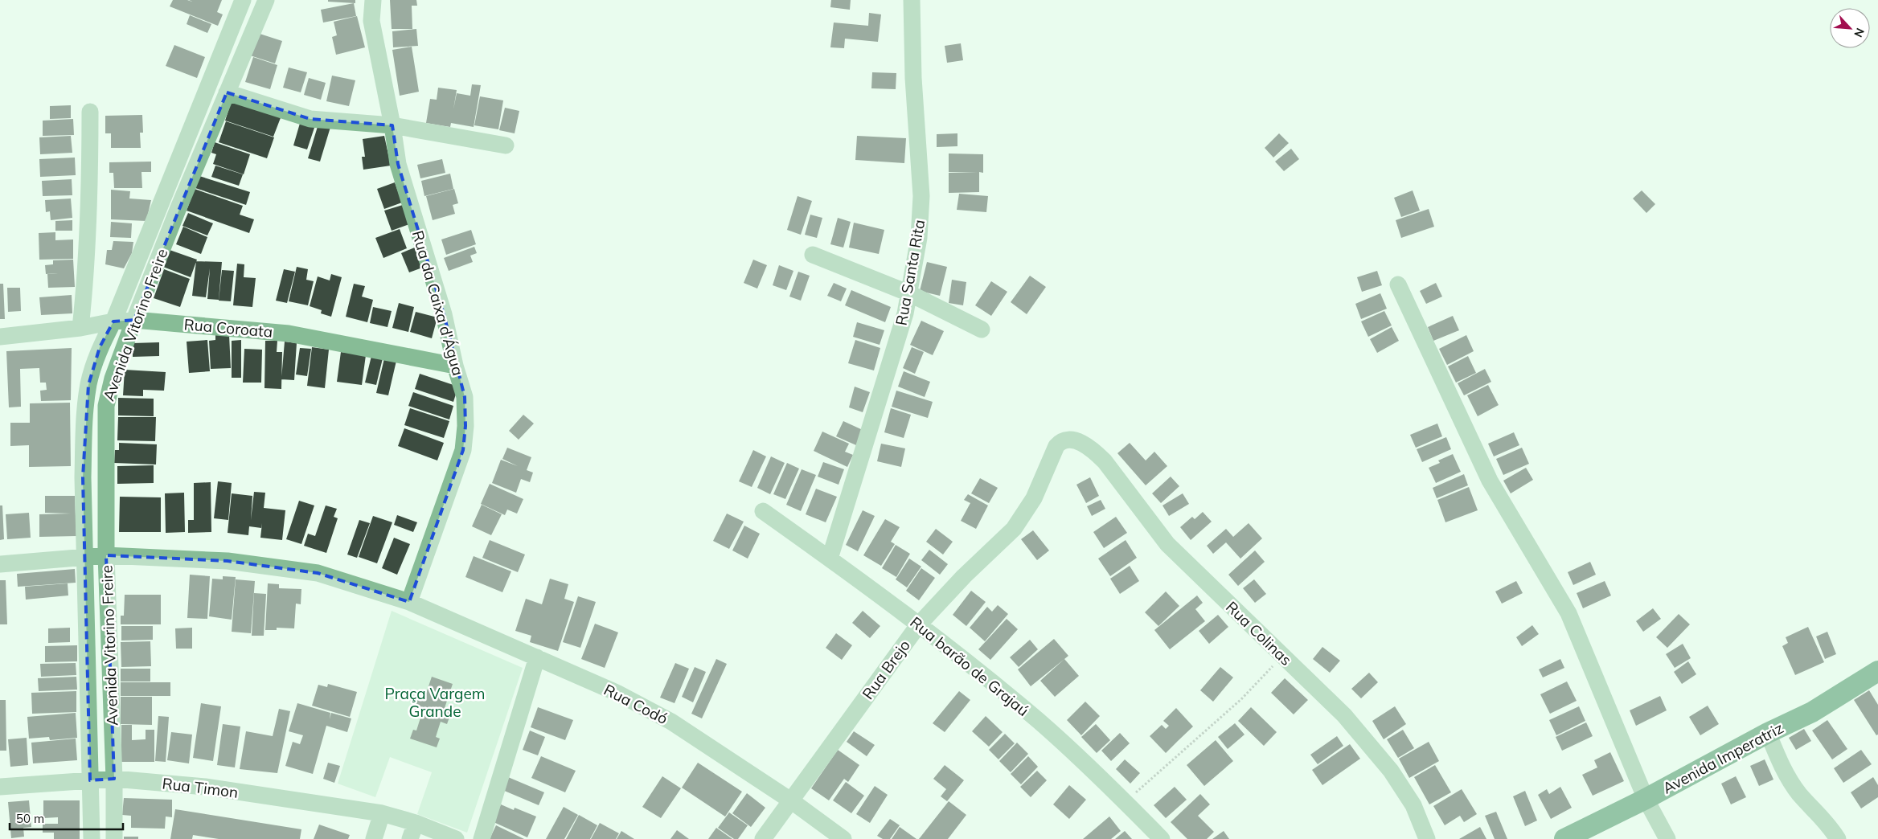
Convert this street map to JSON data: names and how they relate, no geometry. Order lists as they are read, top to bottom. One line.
{"streets":{"main road":["Avenida Imperatriz"],"street":["Rua Santa Rita","Rua da Caixa d'Água","Avenida Vitorino Freire","Rua Coroata","Rua Colinas","Rua barão de Grajaú","Rua Brejo","Rua Codó","Rua Timon"]},"crossings":[["Rua Santa Rita","Rua barão de Grajaú"],["Rua da Caixa d'Água","Rua Coroata"],["Rua da Caixa d'Água","Rua Codó"],["Avenida Vitorino Freire","Rua Coroata"],["Avenida Vitorino Freire","Rua Codó"],["Avenida Vitorino Freire","Rua Timon"],["Rua Colinas","Rua Brejo"],["Rua barão de Grajaú","Rua Brejo"],["Rua Brejo","Rua Codó"]],"parks":["Praça Vargem Grande"],"scale_bar":"50 m","north":"bottom right"}
